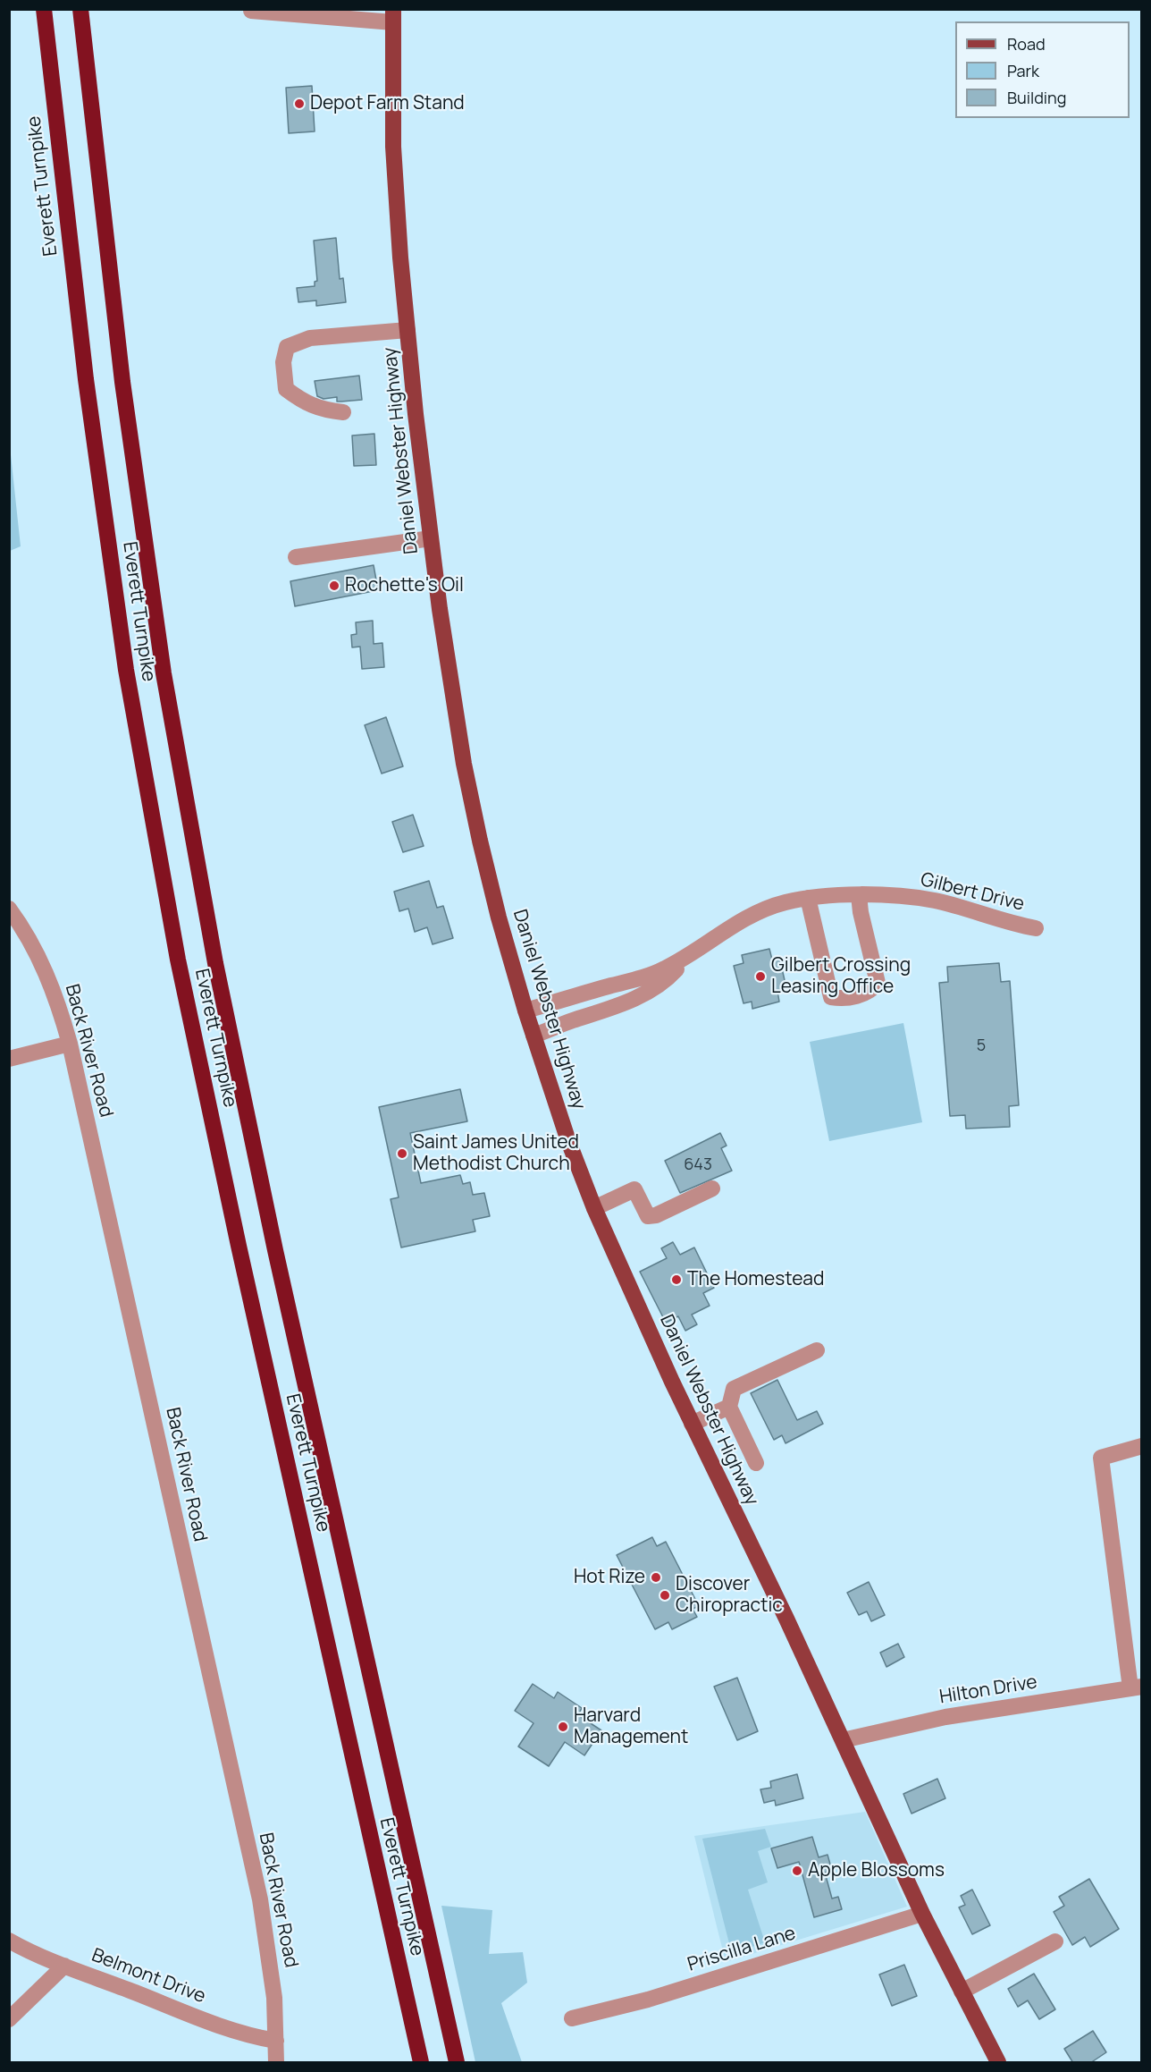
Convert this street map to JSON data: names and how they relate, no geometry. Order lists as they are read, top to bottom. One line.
{"streets":{"highway":["Everett Turnpike"],"main road":["Daniel Webster Highway"],"street":["Gilbert Drive","Back River Road","Hilton Drive","Priscilla Lane","Belmont Drive"]},"crossings":[["Daniel Webster Highway","Gilbert Drive"],["Daniel Webster Highway","Hilton Drive"],["Daniel Webster Highway","Priscilla Lane"],["Back River Road","Belmont Drive"]],"places":["Depot Farm Stand","Rochette's Oil","Gilbert Crossing Leasing Office","Saint James United Methodist Church","The Homestead","Hot Rize","Discover Chiropractic","Harvard Management","Apple Blossoms"],"house_numbers":["5","643"],"legend":["Road","Park","Building"]}
